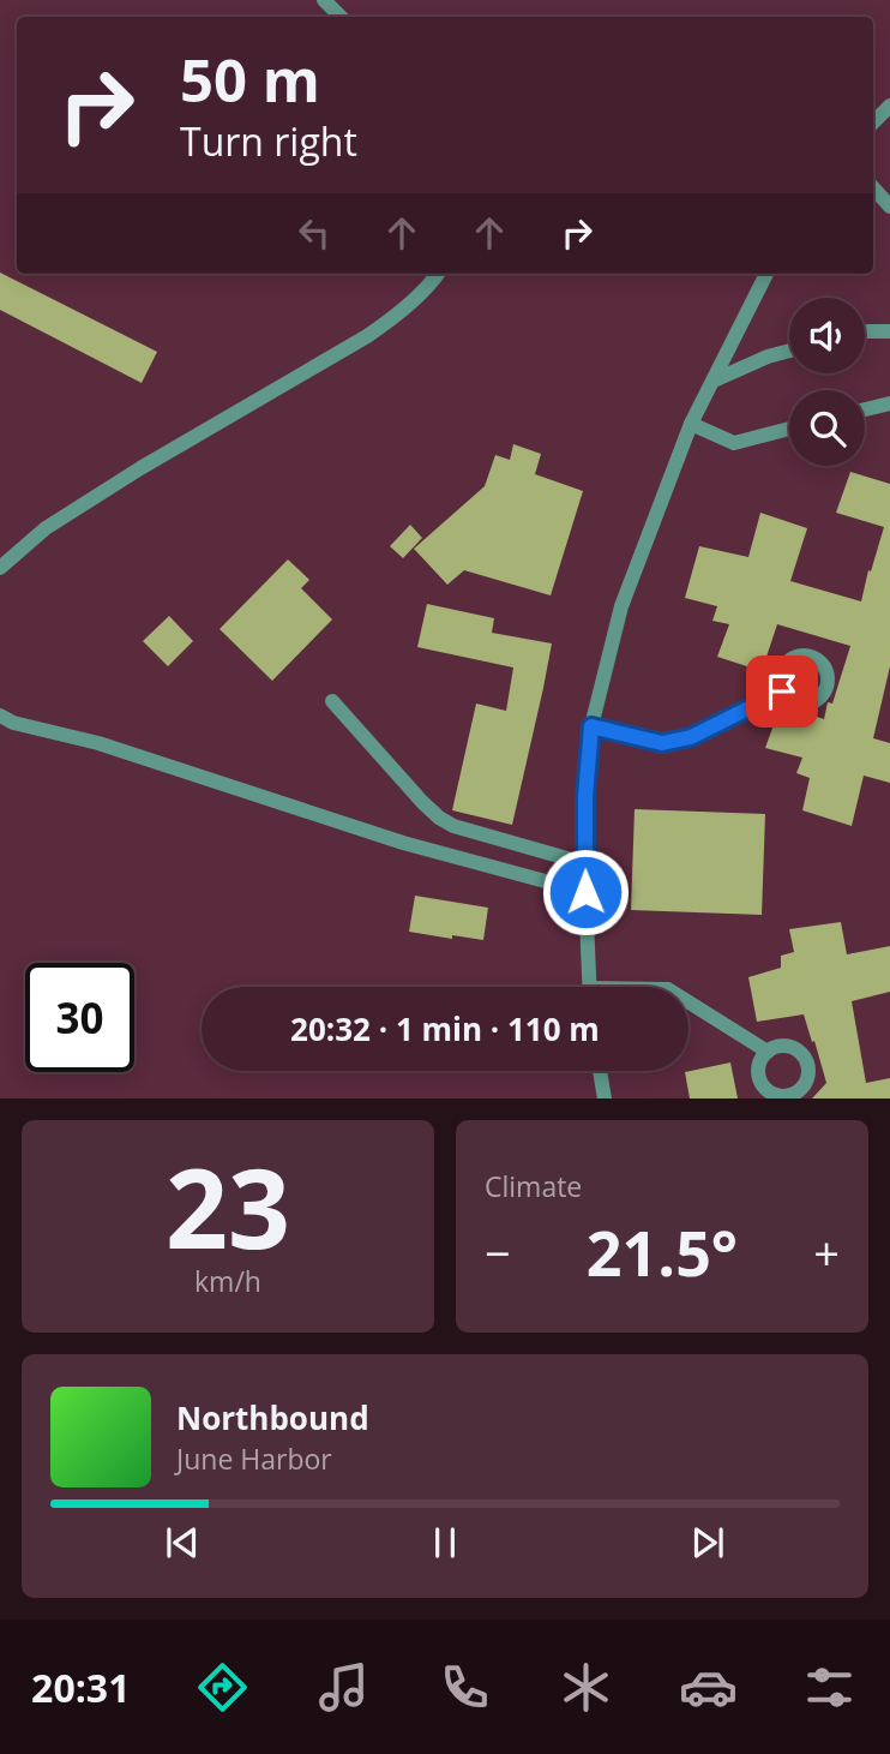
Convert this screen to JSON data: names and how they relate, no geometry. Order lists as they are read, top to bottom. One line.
{"page":{"turn":["50 m","Turn right"],"limit":"30","trip":"20:32 · 1 min · 110 m","tile":[["23","km/h"],"Climate"],"heat":["−","21.5°","+"],"song":["Northbound","June Harbor"],"tabs":"20:31"}}
